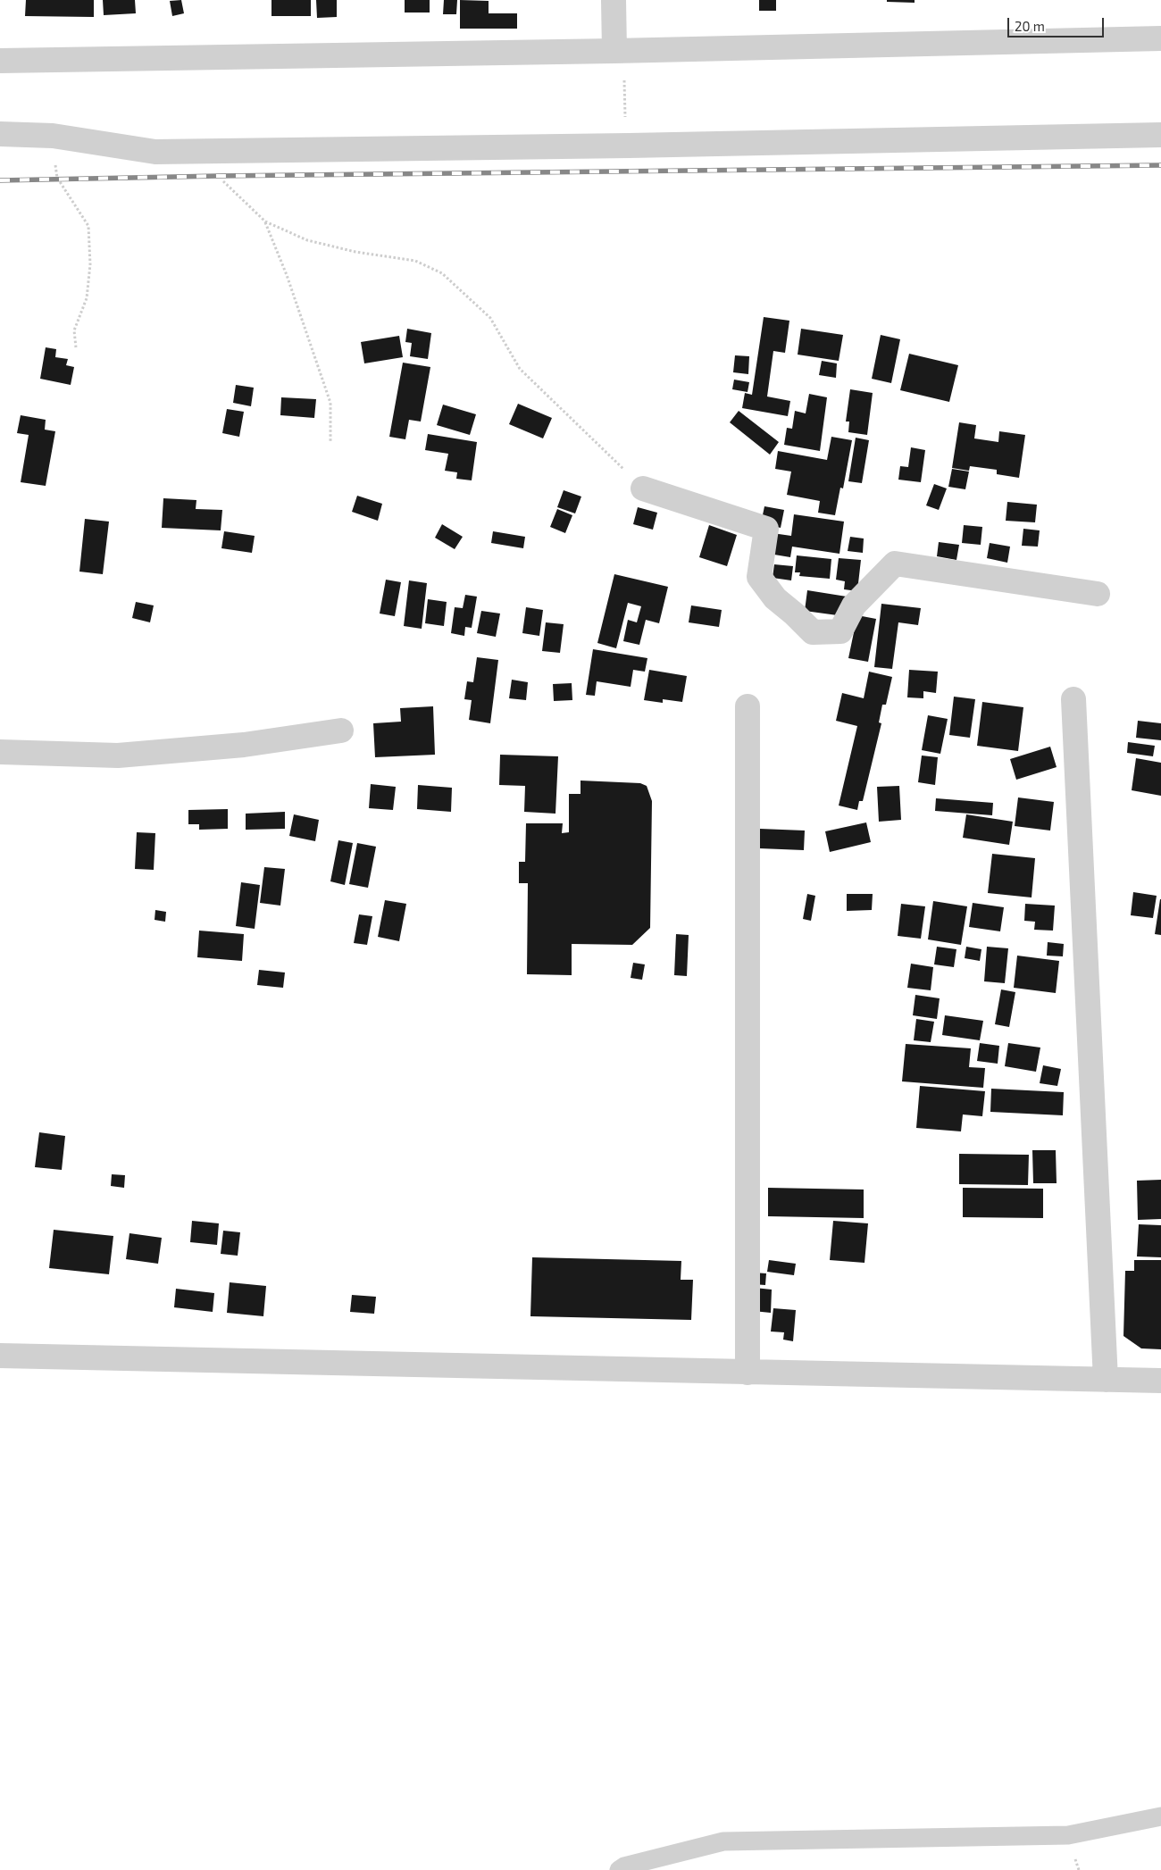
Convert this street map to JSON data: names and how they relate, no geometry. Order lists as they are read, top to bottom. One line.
{"scale_bar":"20 m"}
